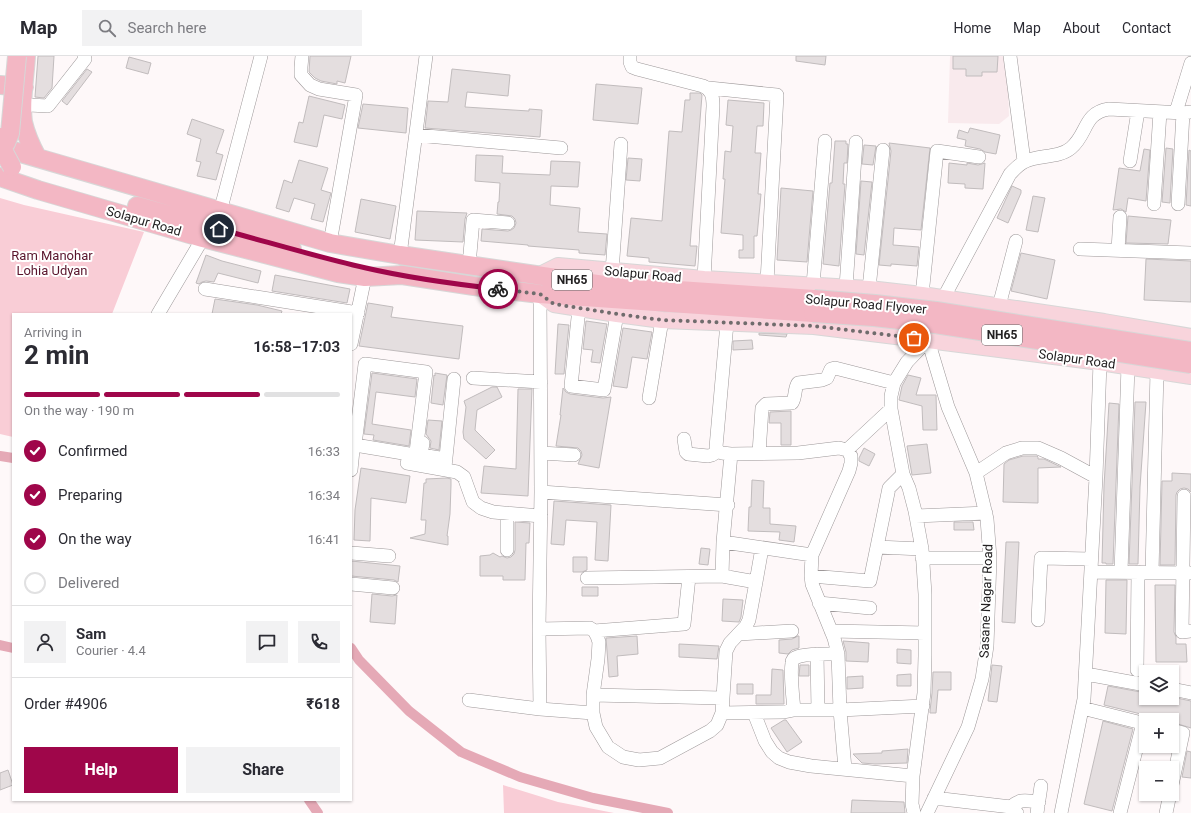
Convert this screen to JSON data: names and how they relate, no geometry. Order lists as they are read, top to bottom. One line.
{"streets":{"highway":["Solapur Road","NH65","Solapur Road Flyover"],"street":["Sasane Nagar Road"]},"crossings":[["Solapur Road","NH65"],["Solapur Road","Solapur Road Flyover"],["Solapur Road","Sasane Nagar Road"],["NH65","Solapur Road Flyover"]],"parks":["Ram Manohar Lohia Udyan"],"page":{"header":"Map","search":"Search here","nav":["Home","Map","About","Contact"],"heading":["2 min","Arriving in","16:58–17:03"],"panel":["Sam","Courier · 4.4","Order #4906","₹618"],"bar":"On the way · 190 m","list":[["Confirmed","16:33"],["Preparing","16:34"],["On the way","16:41"],"Delivered"],"map_buttons":["+","−"],"buttons":["Help","Share"]}}
